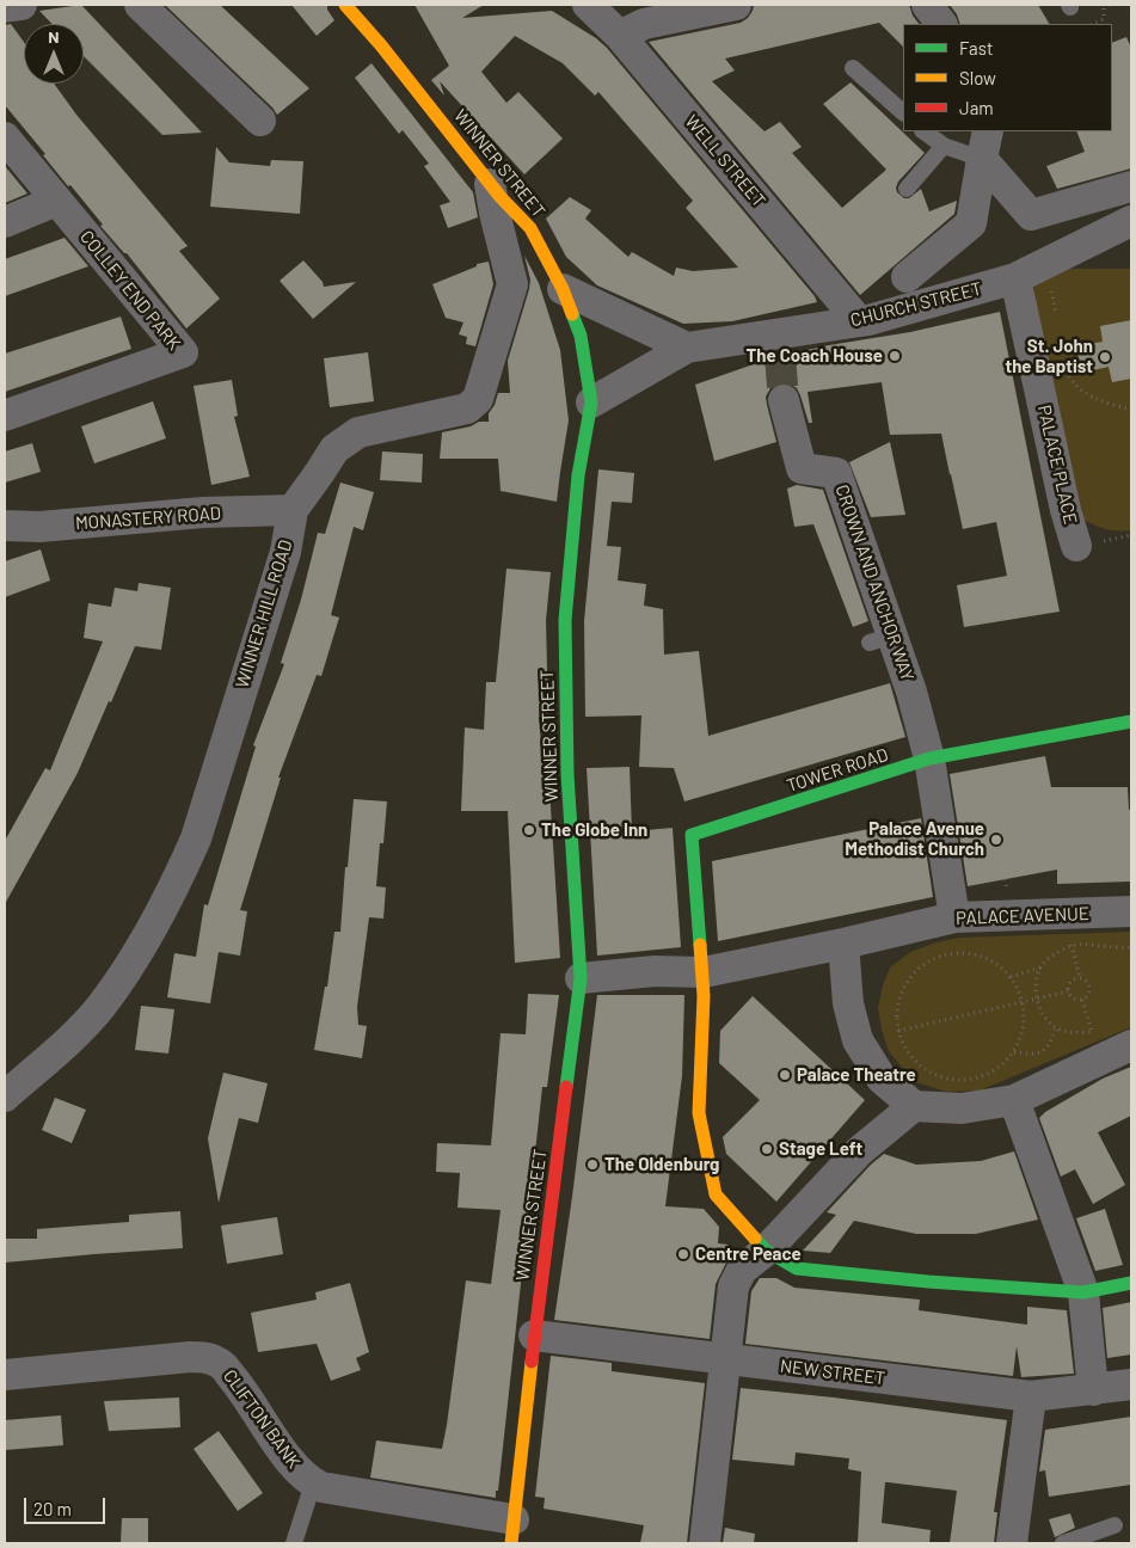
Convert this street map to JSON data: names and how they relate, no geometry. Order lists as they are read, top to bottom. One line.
{"streets":{"street":["WELL STREET","WINNER STREET","COLLEY END PARK","CHURCH STREET","PALACE PLACE","MONASTERY ROAD","CROWN AND ANCHOR WAY","WINNER HILL ROAD","TOWER ROAD","PALACE AVENUE","NEW STREET","CLIFTON BANK"]},"crossings":[["WELL STREET","CHURCH STREET"],["WINNER STREET","CHURCH STREET"],["WINNER STREET","WINNER HILL ROAD"],["WINNER STREET","PALACE AVENUE"],["WINNER STREET","NEW STREET"],["WINNER STREET","CLIFTON BANK"],["CHURCH STREET","PALACE PLACE"],["MONASTERY ROAD","WINNER HILL ROAD"],["CROWN AND ANCHOR WAY","TOWER ROAD"],["CROWN AND ANCHOR WAY","PALACE AVENUE"],["TOWER ROAD","PALACE AVENUE"]],"places":["The Coach House","St. John the Baptist","The Globe Inn","Palace Avenue Methodist Church","Palace Theatre","Stage Left","The Oldenburg","Centre Peace"],"legend":["Fast","Slow","Jam"],"scale_bar":"20 m","north":"top"}
